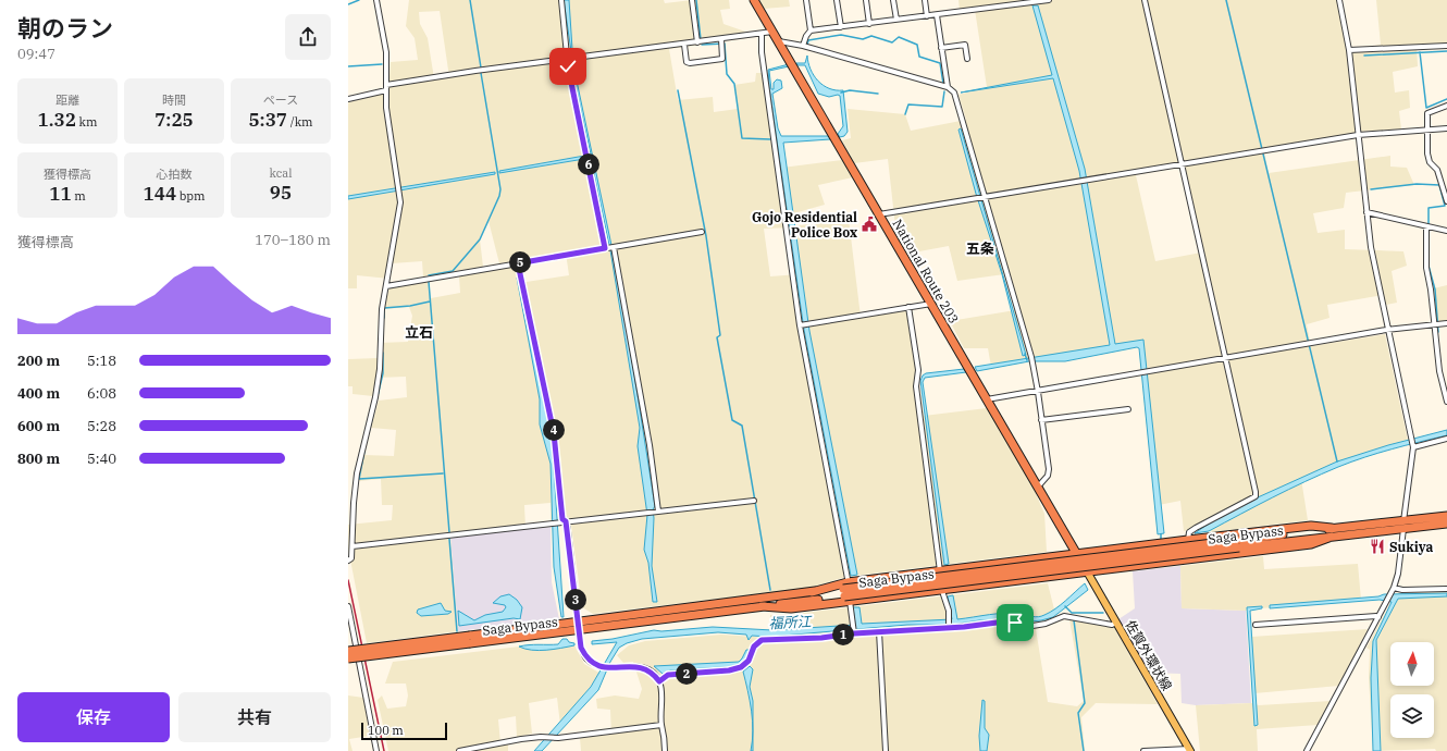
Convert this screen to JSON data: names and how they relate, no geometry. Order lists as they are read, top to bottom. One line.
{"streets":{"highway":["National Route 203","Saga Bypass"],"main road":["佐賀外環状線"]},"crossings":[["National Route 203","佐賀外環状線"]],"districts":["五条","立石"],"water":["福所江"],"places":{"public building":["Gojo Residential Police Box"],"restaurant":["Sukiya"]},"scale_bar":"100 m","north":"top","page":{"heading":["朝のラン","09:47"],"stats":[["距離","1.32 km"],["時間","7:25"],["ペース","5:37 /km"],["獲得標高","11 m"],["心拍数","144 bpm"],["kcal","95"]],"pins":["6","5","4","3","1","2"],"chart":["獲得標高","170–180 m"],"list":[{"name":"200 m","note":"5:18"},{"name":"400 m","note":"6:08"},{"name":"600 m","note":"5:28"},{"name":"800 m","note":"5:40"}],"buttons":["保存","共有"],"scale":"100 m"}}
